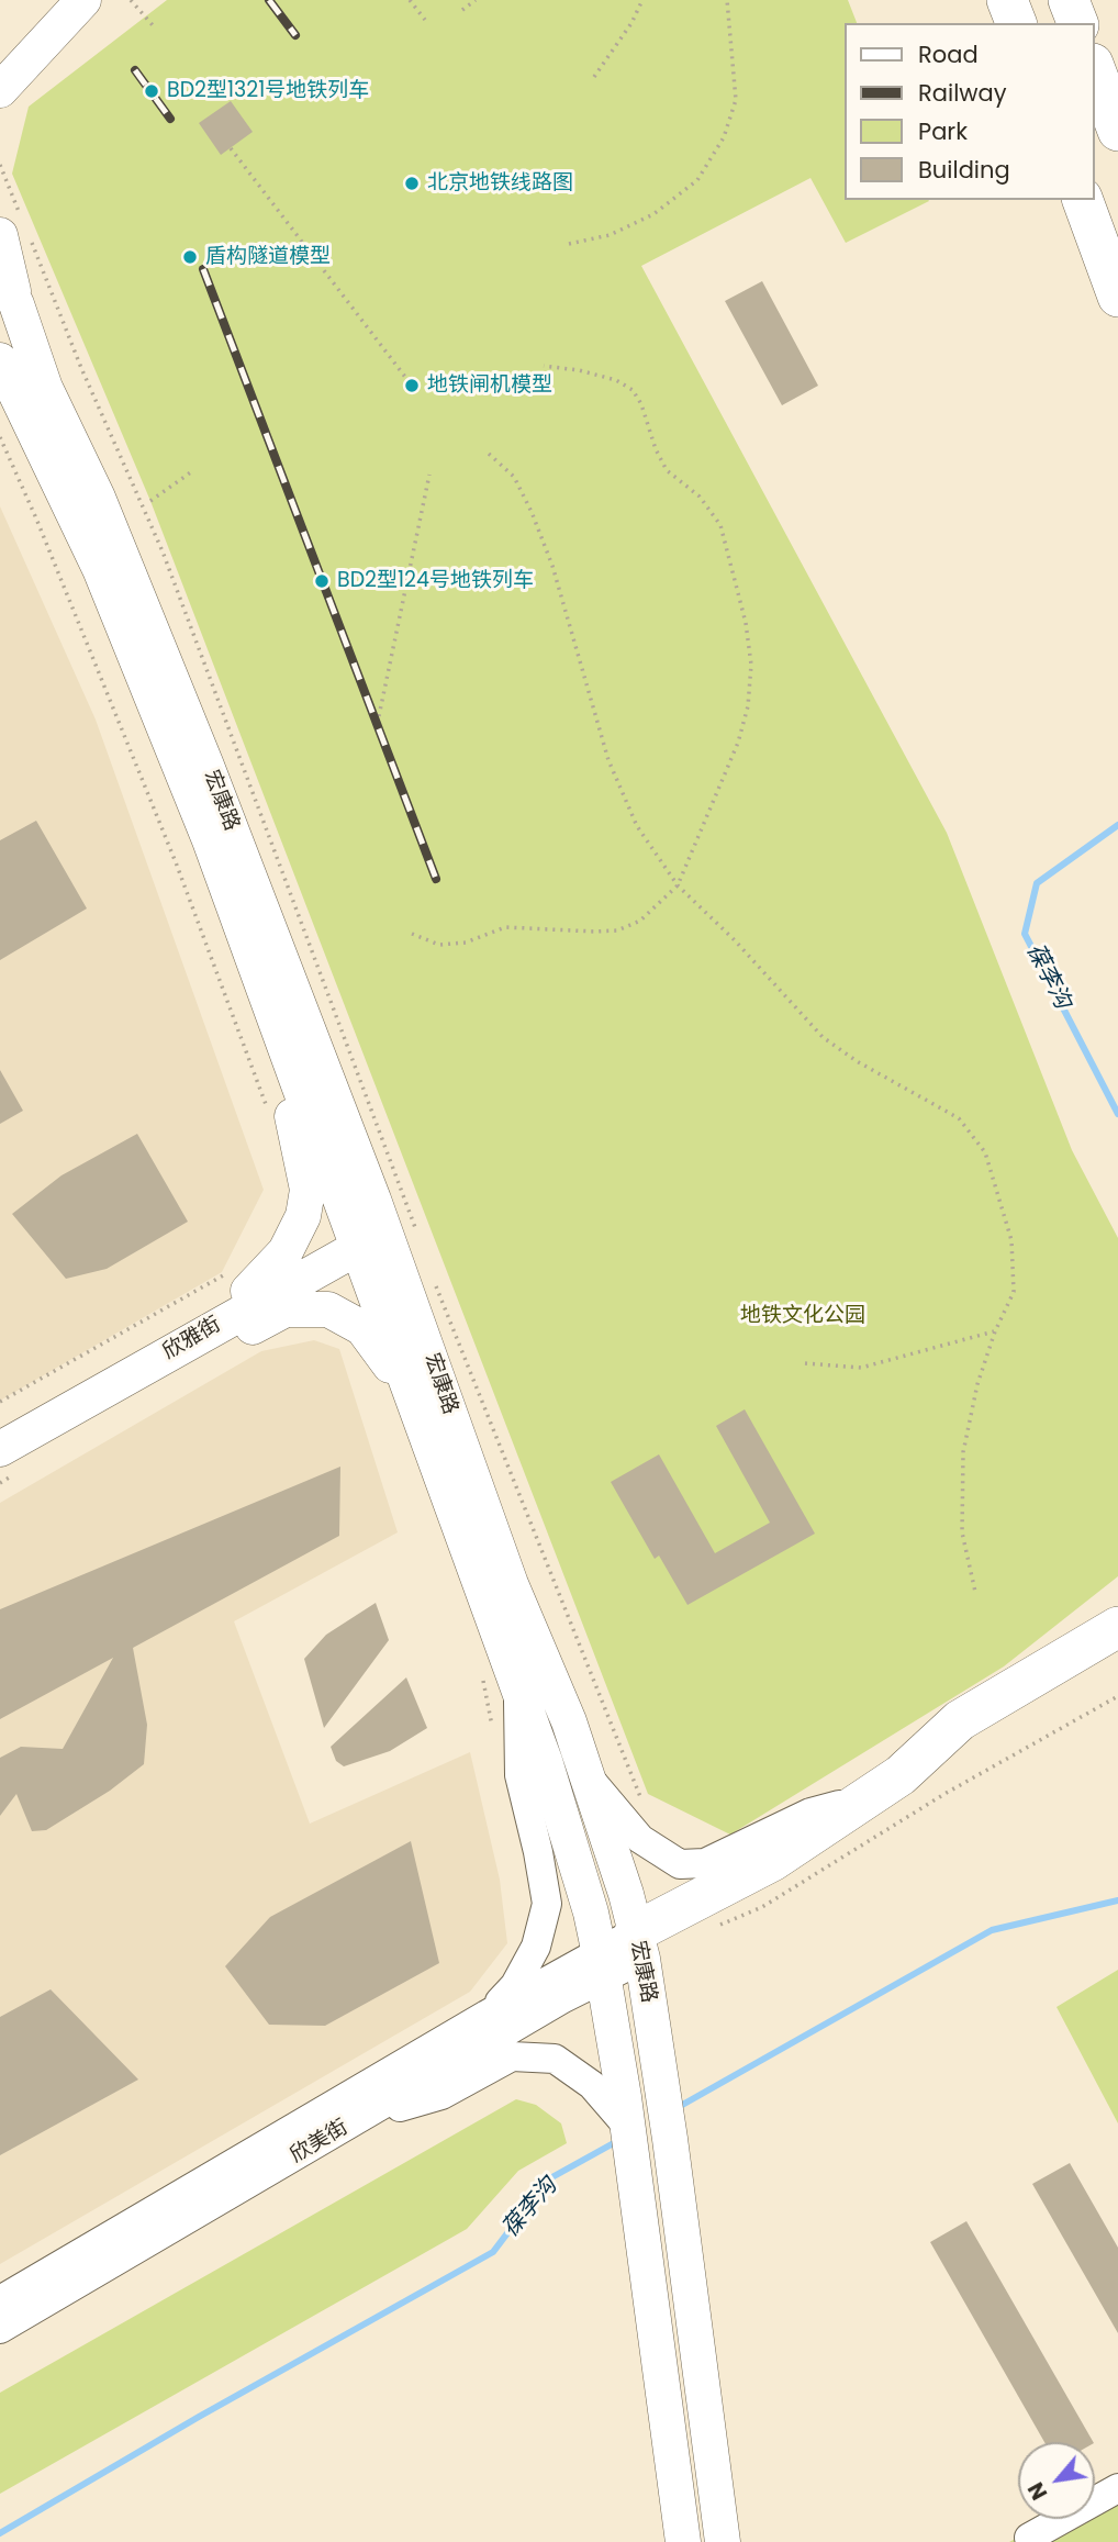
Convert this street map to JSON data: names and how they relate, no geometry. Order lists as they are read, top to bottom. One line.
{"streets":{"main road":["宏康路","欣雅街"],"street":["欣美街"]},"crossings":[["宏康路","欣雅街"],["宏康路","欣美街"]],"water":["葆李沟"],"parks":["地铁文化公园"],"places":["BD2型1321号地铁列车","北京地铁线路图","盾构隧道模型","地铁闸机模型","BD2型124号地铁列车"],"legend":["Road","Railway","Park","Building"],"north":"bottom left"}
